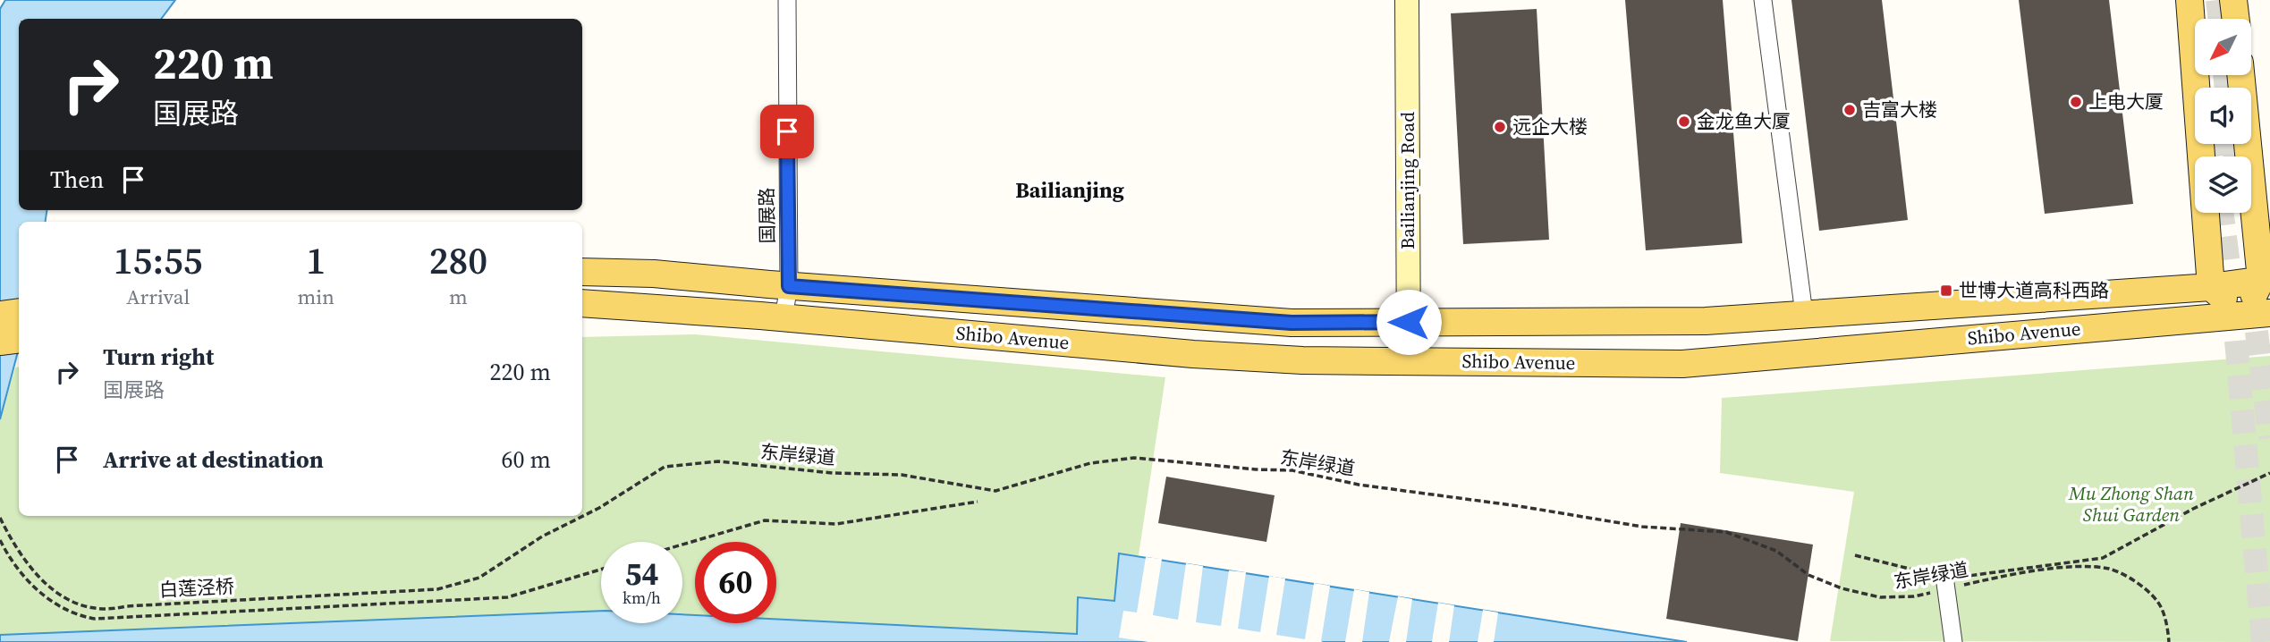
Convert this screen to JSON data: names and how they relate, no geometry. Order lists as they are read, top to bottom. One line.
{"streets":{"main road":["Shibo Avenue"],"street":["Bailianjing Road","国展路"],"path":["东岸绿道","白莲泾桥"]},"crossings":[["Bailianjing Road","Shibo Avenue"],["国展路","Shibo Avenue"],["东岸绿道","白莲泾桥"]],"districts":["Bailianjing"],"parks":["Mu Zhong Shan Shui Garden"],"places":{"other":["上电大厦","吉富大楼","金龙鱼大厦","远企大楼"],"transit":["世博大道高科西路"]},"north":"bottom left","page":{"turn":["220 m","国展路"],"then":"Then","eta":["15:55","Arrival","1","min","280","m"],"list":[{"name":"Turn right","note":"国展路","value":"220 m"},{"name":"Arrive at destination","value":"60 m"}],"speed":"54 km/h","limit":"60"}}
